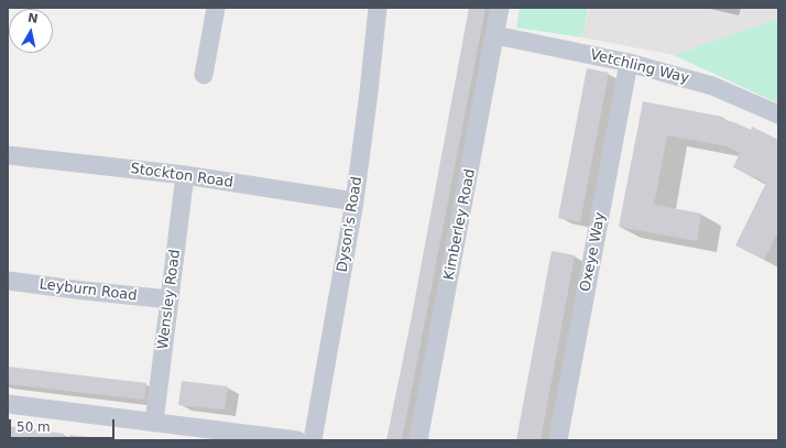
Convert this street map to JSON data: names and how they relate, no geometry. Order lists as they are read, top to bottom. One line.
{"streets":{"street":["Vetchling Way","Stockton Road","Dyson's Road","Kimberley Road","Oxeye Way","Leyburn Road","Wensley Road"]},"crossings":[["Vetchling Way","Kimberley Road"],["Vetchling Way","Oxeye Way"],["Stockton Road","Dyson's Road"],["Stockton Road","Wensley Road"],["Leyburn Road","Wensley Road"]],"scale_bar":"50 m","north":"top"}
